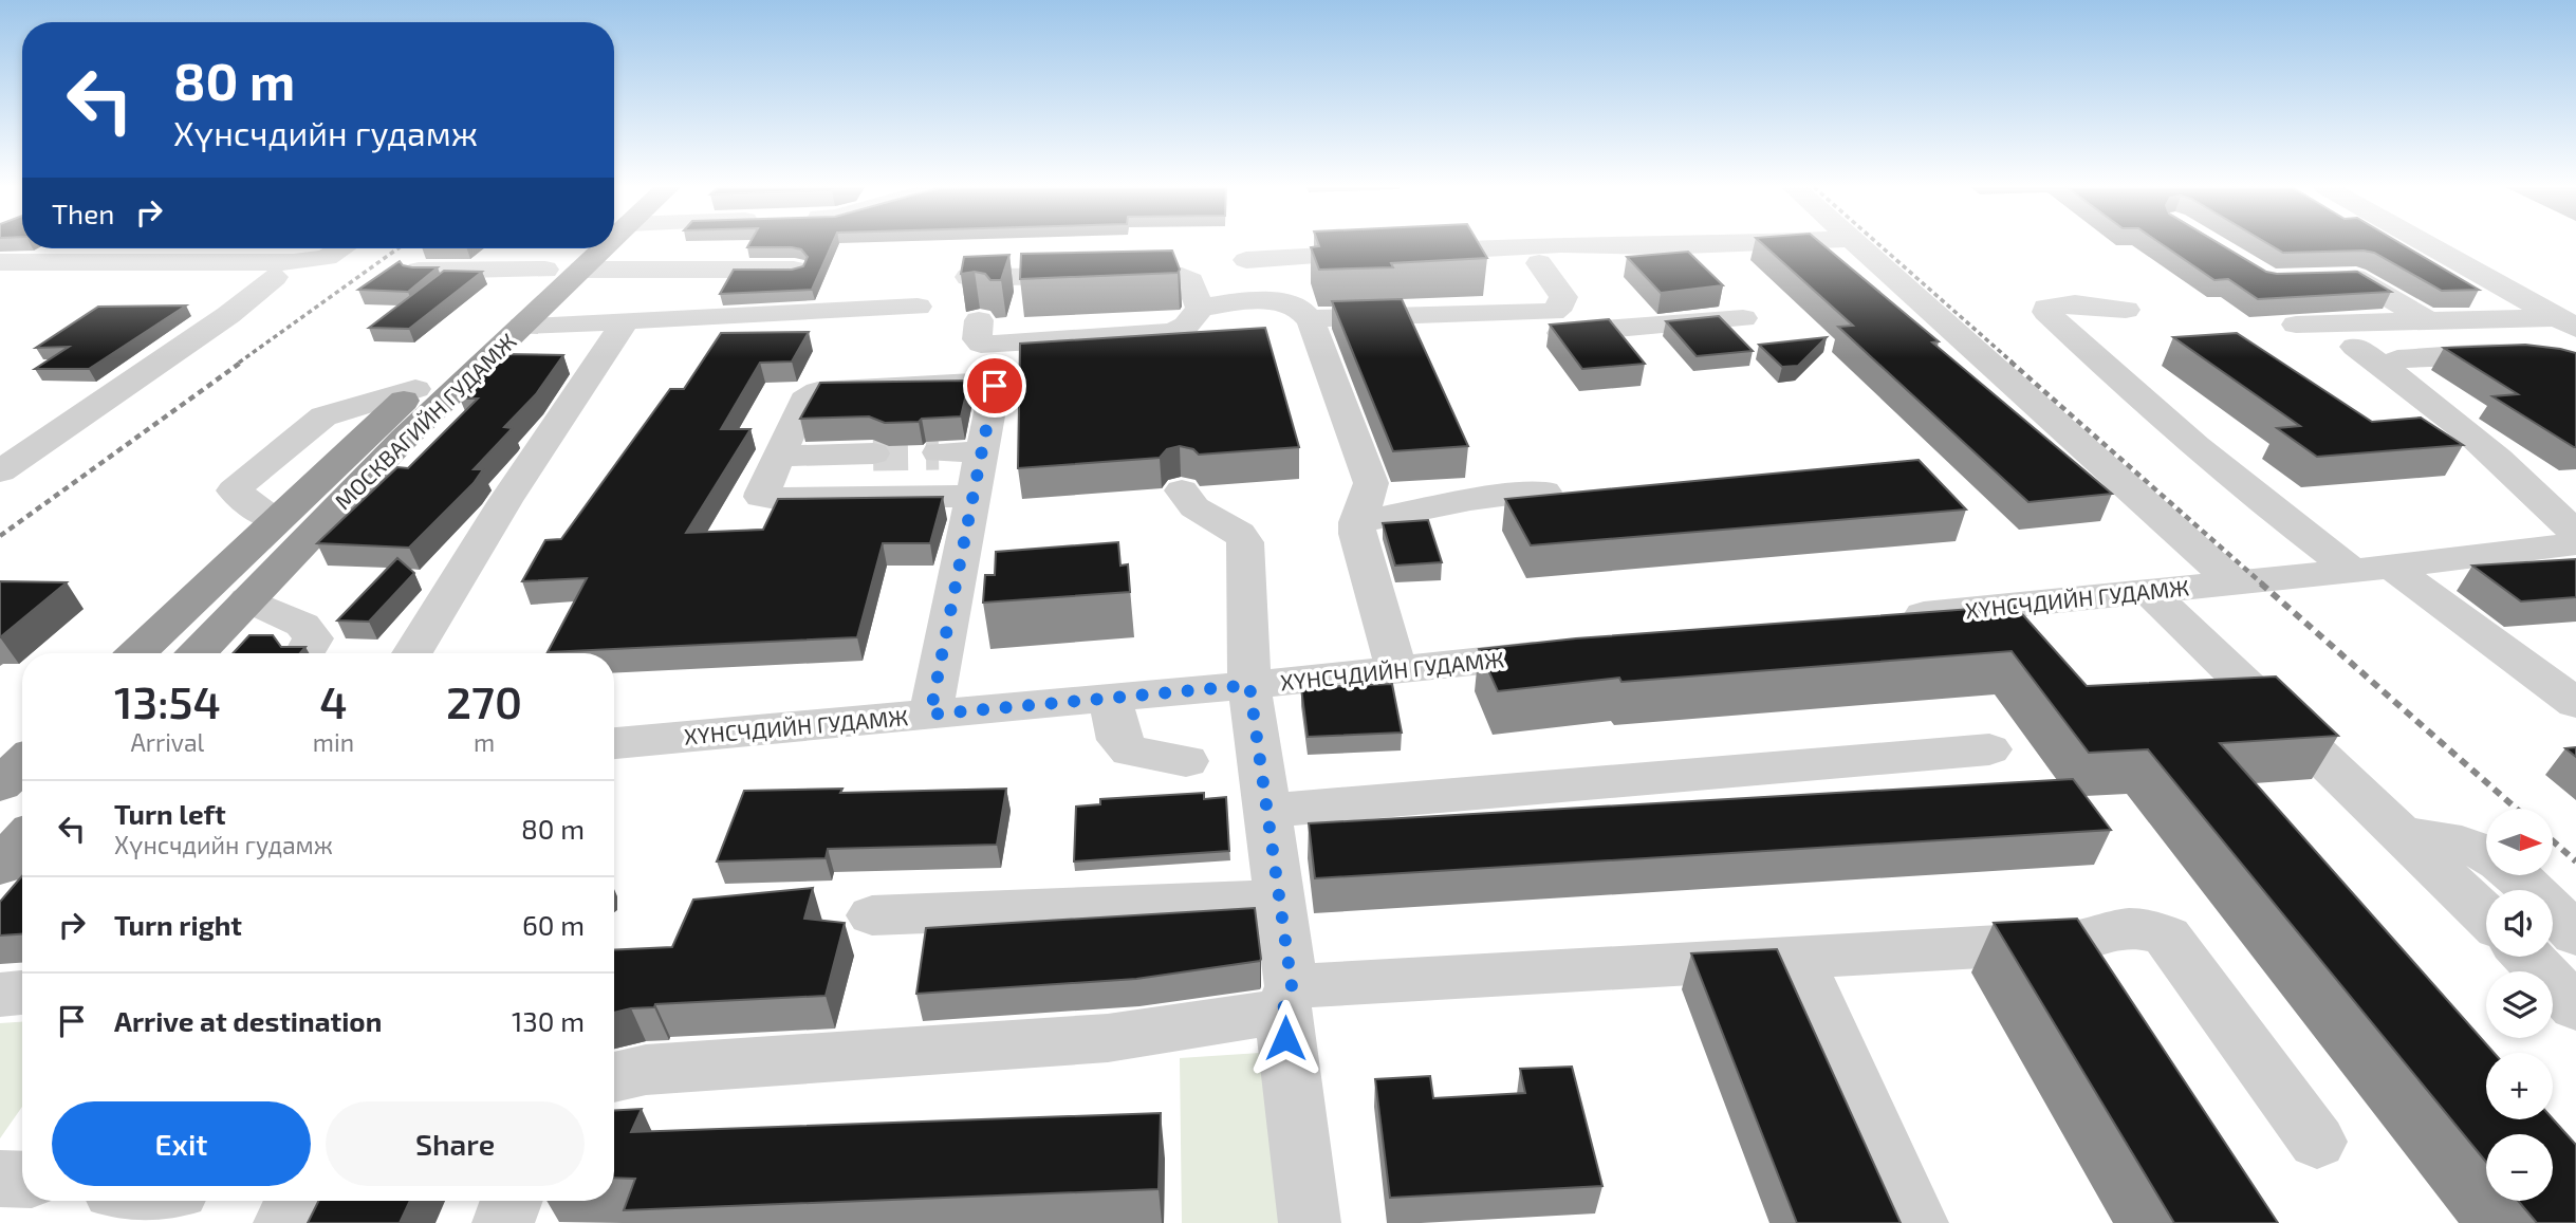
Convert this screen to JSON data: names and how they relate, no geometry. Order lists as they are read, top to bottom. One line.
{"streets":{"highway":["МОСКВАГИЙН ГУДАМЖ"],"street":["ХҮНСЧДИЙН ГУДАМЖ"]},"north":"right","page":{"turn":["80 m","Хүнсчдийн гудамж"],"then":"Then","eta":["13:54","Arrival","4","min","270","m"],"list":[{"name":"Turn left","note":"Хүнсчдийн гудамж","value":"80 m"},{"name":"Turn right","value":"60 m"},{"name":"Arrive at destination","value":"130 m"}],"map_buttons":["+","−"],"buttons":["Exit","Share"]}}
